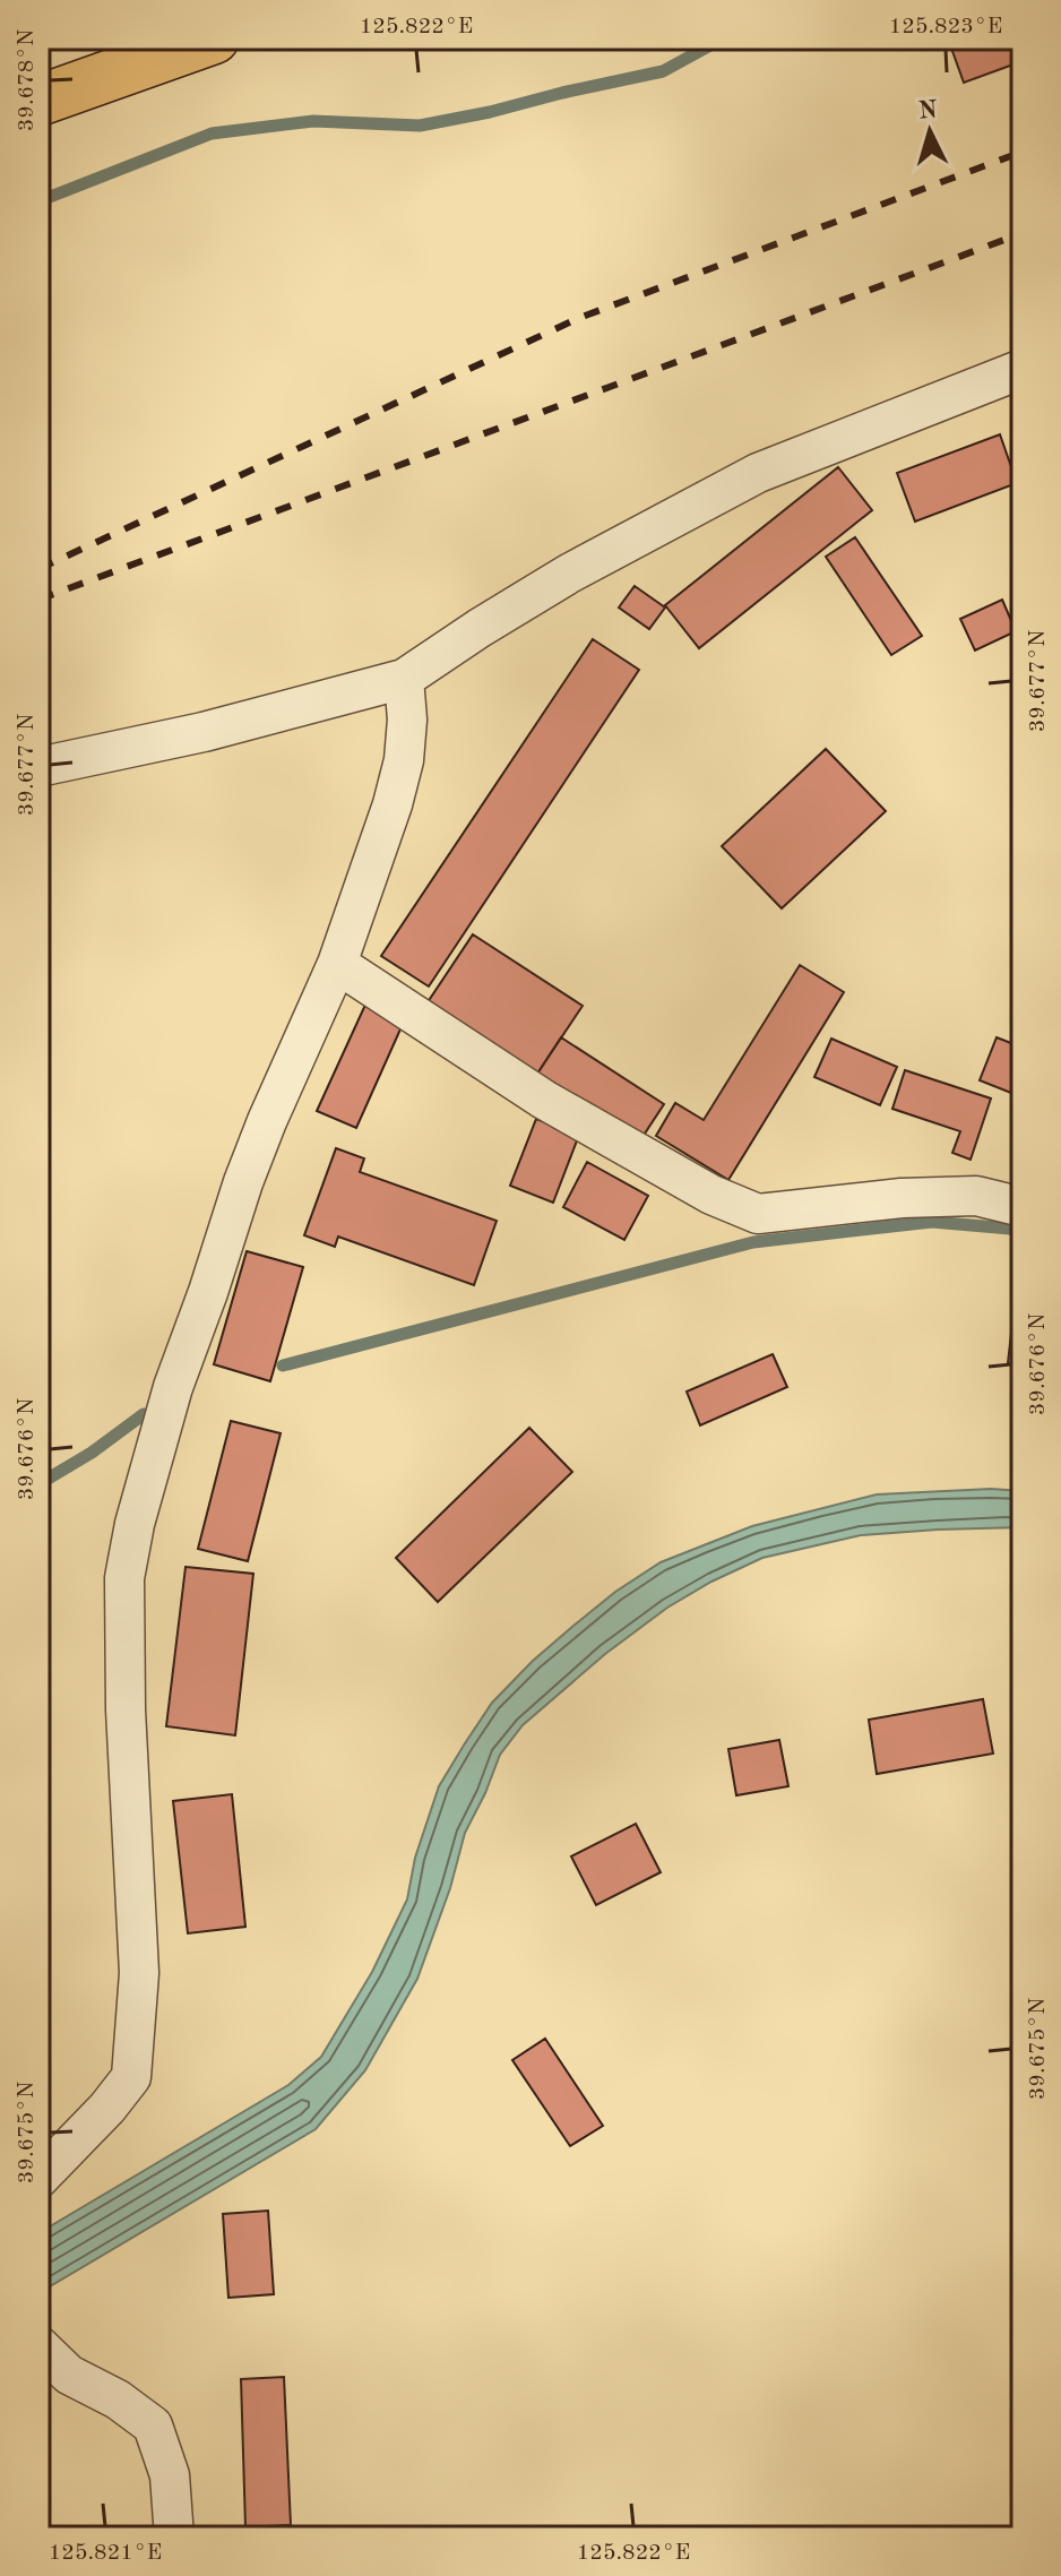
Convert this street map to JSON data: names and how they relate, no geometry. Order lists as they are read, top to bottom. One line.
{"north":"top","coordinates":["125.822°E","125.823°E","39.678°N","39.677°N","39.676°N","39.675°N","125.821°E"]}
